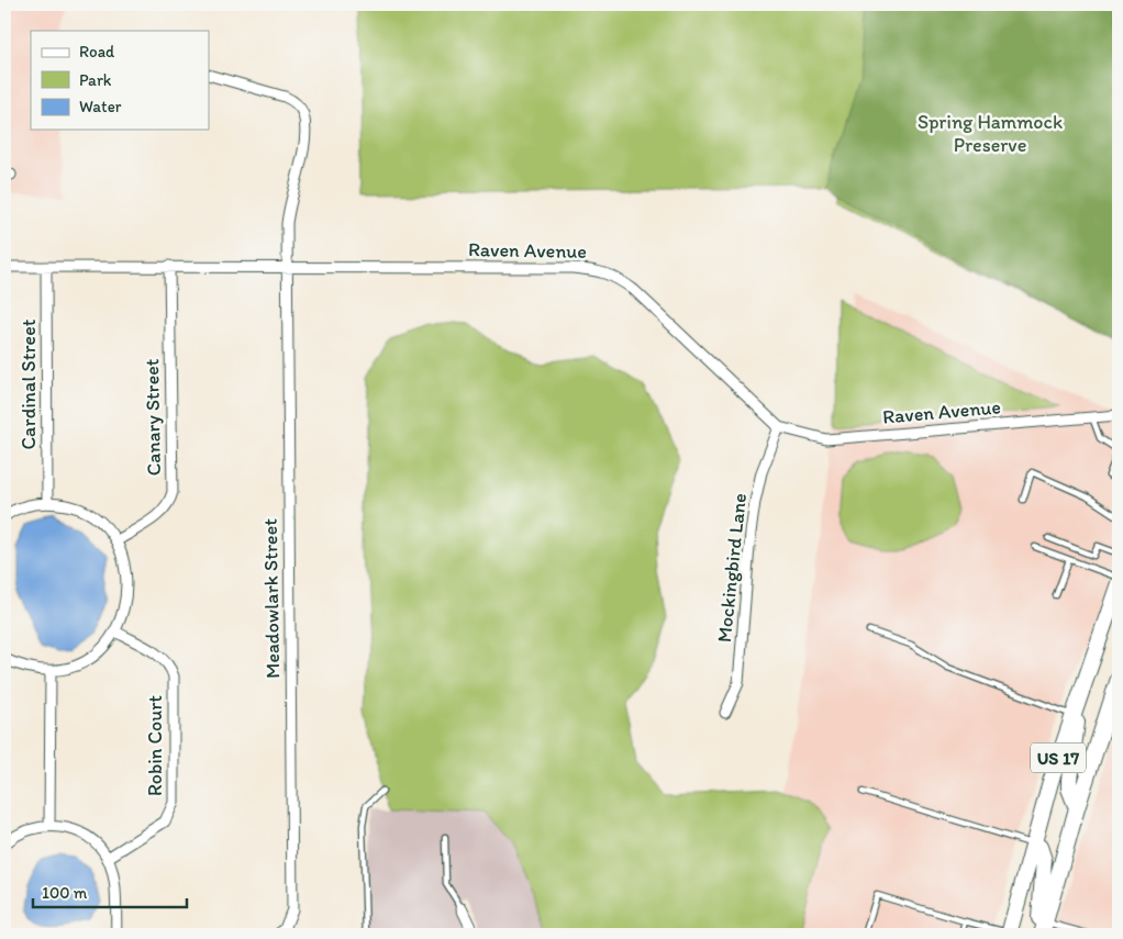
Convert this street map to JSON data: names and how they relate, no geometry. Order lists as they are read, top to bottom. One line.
{"streets":{"main road":["US 17"],"street":["Raven Avenue","Cardinal Street","Canary Street","Mockingbird Lane","Meadowlark Street","Robin Court"]},"crossings":[["Raven Avenue","Cardinal Street"],["Raven Avenue","Canary Street"],["Raven Avenue","Mockingbird Lane"],["Raven Avenue","Meadowlark Street"]],"parks":["Spring Hammock Preserve"],"legend":["Road","Park","Water"],"scale_bar":"100 m"}
